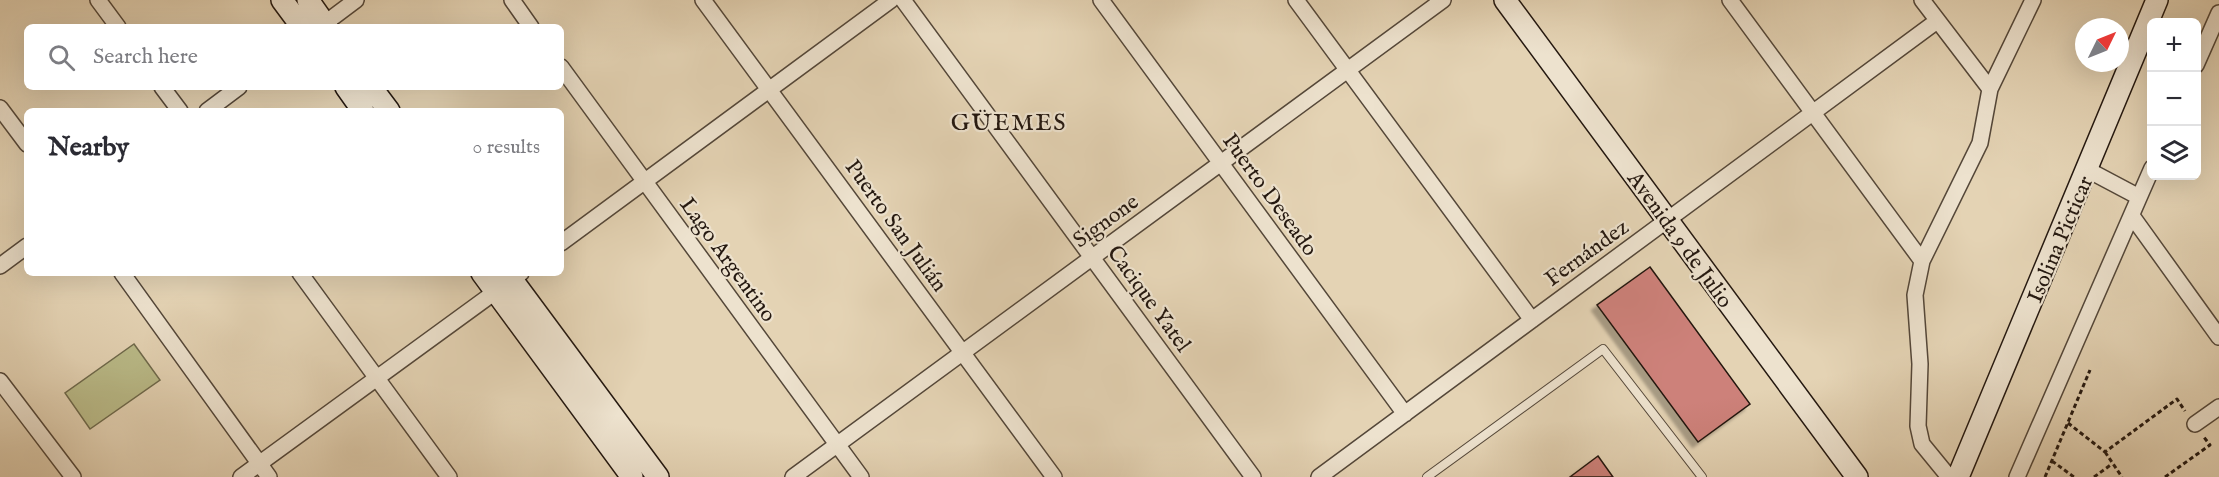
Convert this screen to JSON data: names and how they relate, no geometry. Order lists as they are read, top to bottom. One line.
{"streets":{"street":["Puerto Deseado","Signone","Puerto San Julián","Avenida 9 de Julio","Isolina Picticar","Fernández","Lago Argentino","Cacique Yatel"]},"crossings":[["Puerto Deseado","Signone"],["Puerto Deseado","Fernández"],["Signone","Puerto San Julián"],["Signone","Lago Argentino"],["Signone","Cacique Yatel"],["Avenida 9 de Julio","Fernández"]],"districts":["GÜEMES"],"north":"top right","page":{"map_buttons":["+","−"],"search":"Search here","heading":["Nearby","0 results"]}}
